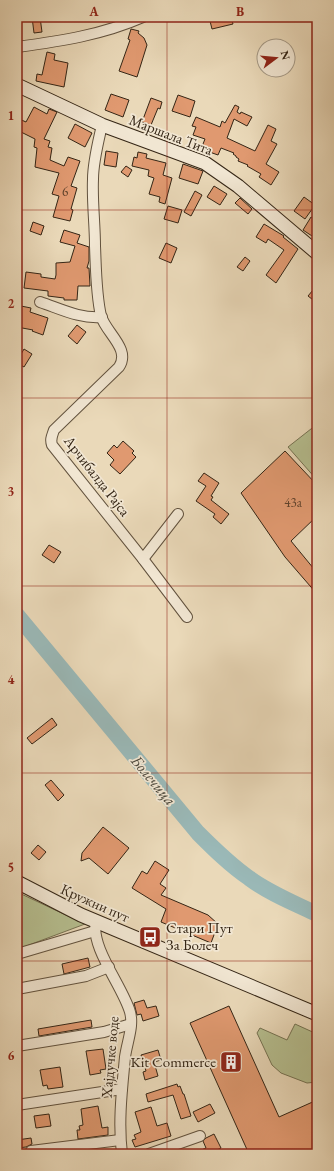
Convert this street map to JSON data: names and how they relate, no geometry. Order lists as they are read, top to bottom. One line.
{"streets":{"street":["Маршала Тита","Арчибалда Рајса","Кружни пут","Хајдучке воде"]},"crossings":[["Маршала Тита","Арчибалда Рајса"],["Кружни пут","Хајдучке воде"]],"water":["Болечица"],"places":{"bus stop":["Стари Пут За Болеч"],"building":["Kit Commerce"]},"house_numbers":["6","43a"],"north":"right","grid":{"columns":["A","B"],"rows":["1","2","3","4","5","6"]}}
